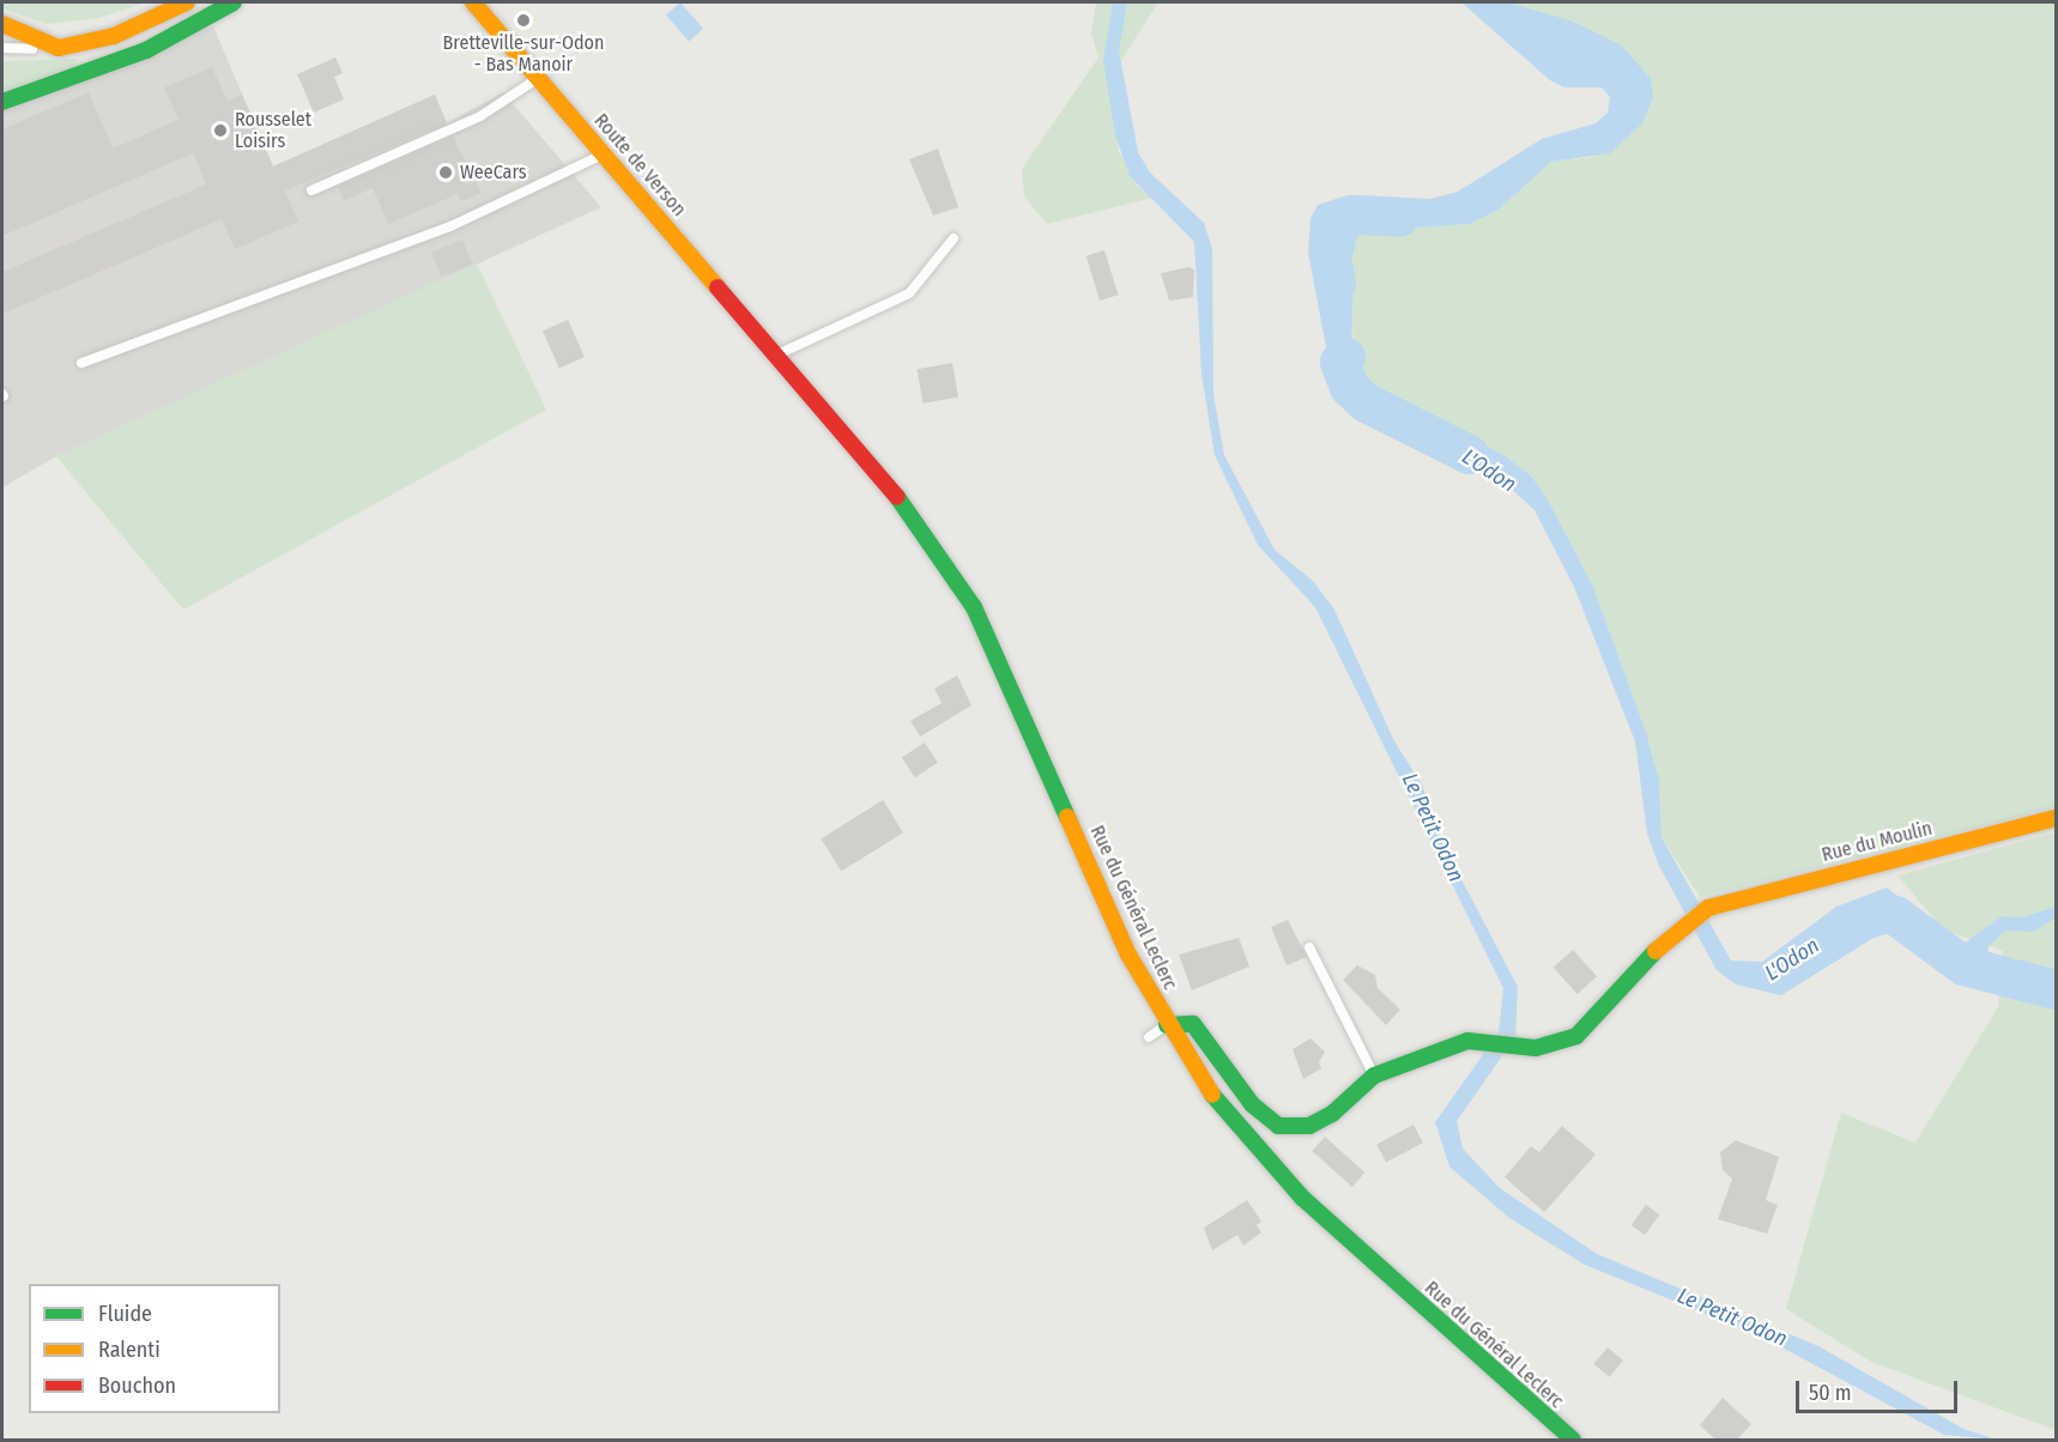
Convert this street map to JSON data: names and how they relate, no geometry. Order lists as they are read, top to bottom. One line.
{"streets":{"main road":["Route de Verson","Rue du Moulin","Rue du Général Leclerc"]},"crossings":[["Route de Verson","Rue du Général Leclerc"]],"water":["L'Odon","Le Petit Odon"],"places":["Bretteville-sur-Odon - Bas Manoir","Rousselet Loisirs","WeeCars"],"legend":["Fluide","Ralenti","Bouchon"],"scale_bar":"50 m"}
